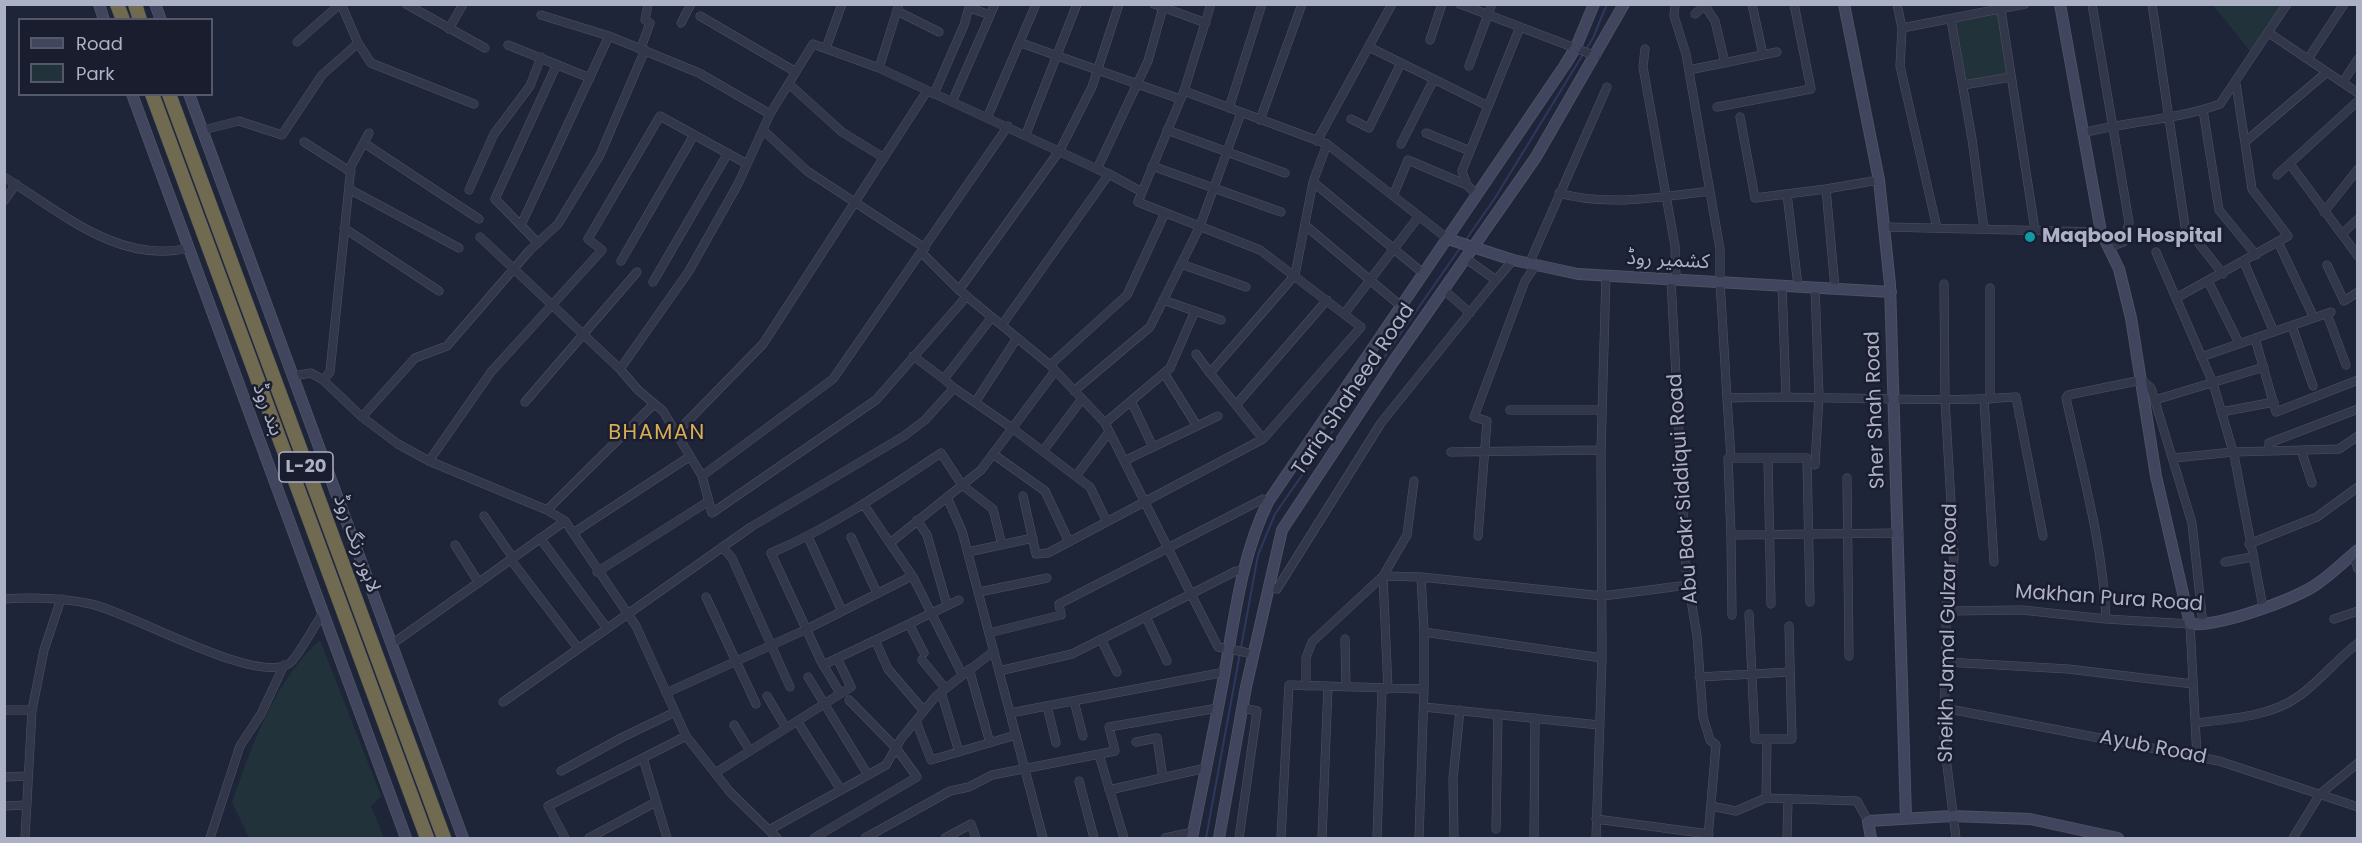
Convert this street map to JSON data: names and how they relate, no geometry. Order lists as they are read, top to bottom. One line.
{"streets":{"highway":["L-20","لاہور رنگ روڈ"],"main road":["کشمیر روڈ","Tariq Shaheed Road","بند روڈ","Sher Shah Road","Makhan Pura Road"],"street":["Abu Bakr Siddiqui Road","Sheikh Jamal Gulzar Road","Ayub Road"]},"crossings":[["کشمیر روڈ","Tariq Shaheed Road"],["کشمیر روڈ","Sher Shah Road"],["کشمیر روڈ","Abu Bakr Siddiqui Road"],["Makhan Pura Road","Sheikh Jamal Gulzar Road"],["Sheikh Jamal Gulzar Road","Ayub Road"]],"districts":["BHAMAN"],"places":["Maqbool Hospital"],"legend":["Road","Park"]}
